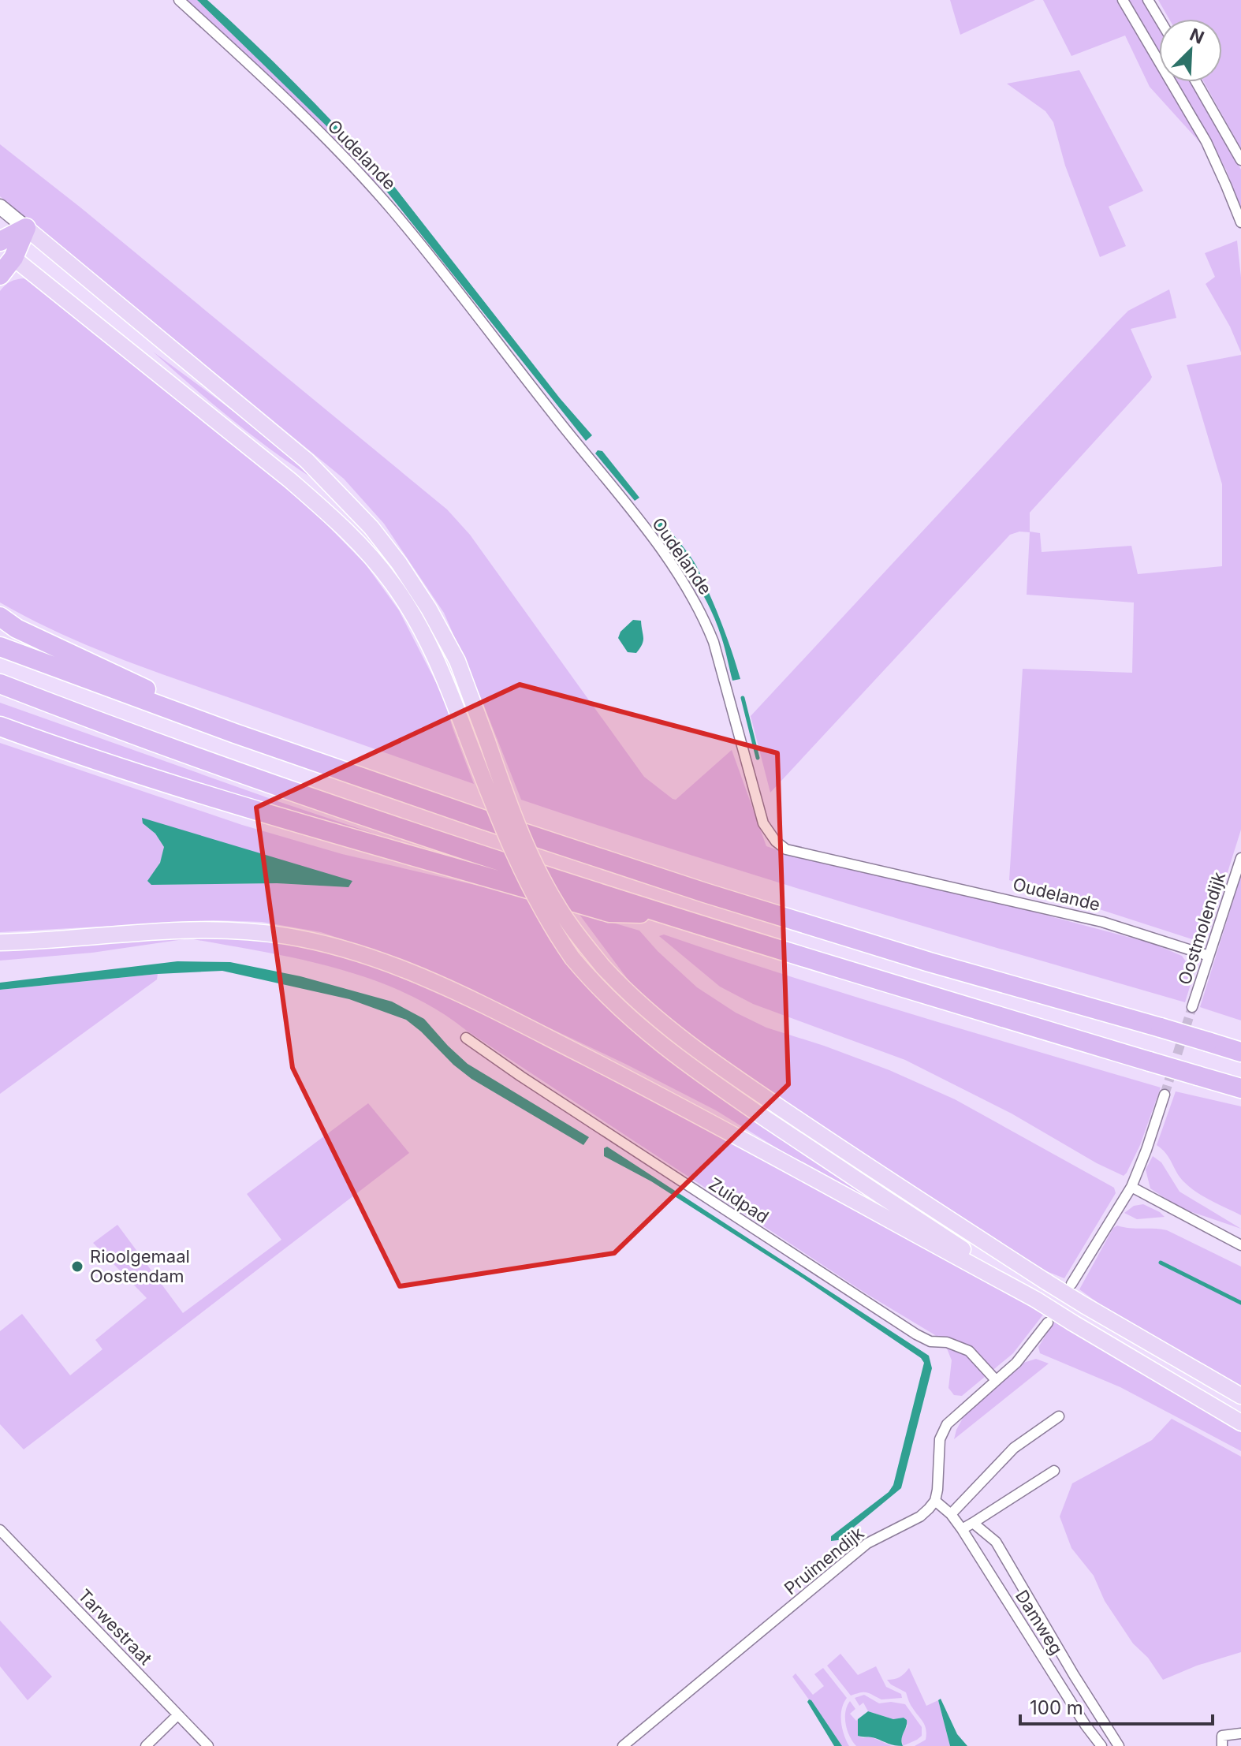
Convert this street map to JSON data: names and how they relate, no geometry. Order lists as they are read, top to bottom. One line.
{"streets":{"street":["Oudelande","Oostmolendijk","Zuidpad","Pruimendijk","Damweg","Tarwestraat"]},"crossings":[["Oudelande","Oostmolendijk"],["Pruimendijk","Damweg"]],"places":["Rioolgemaal Oostendam"],"scale_bar":"100 m","north":"top right"}
